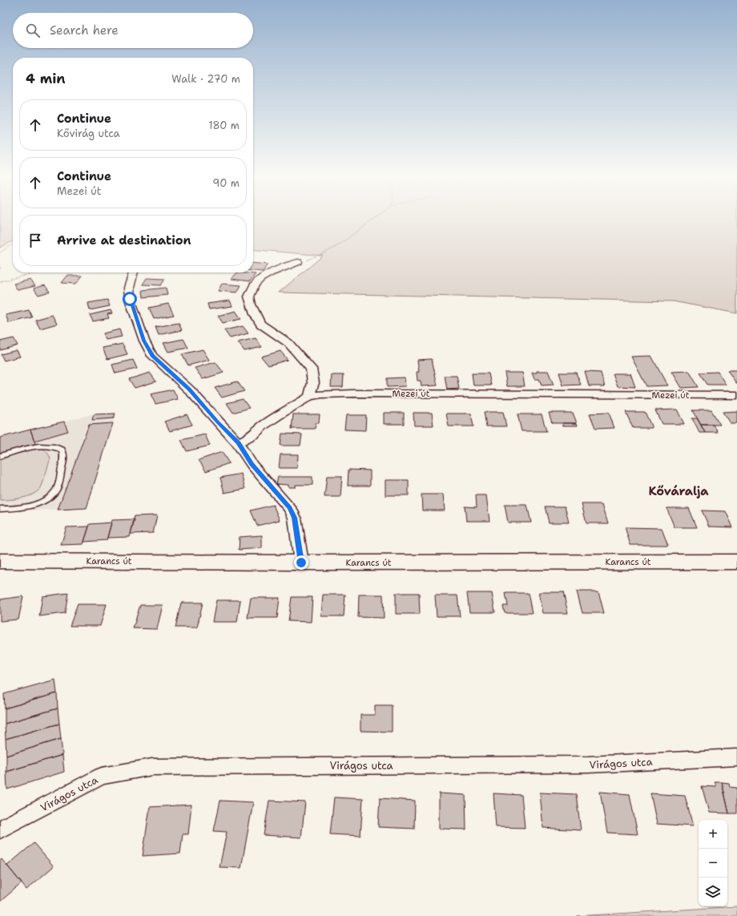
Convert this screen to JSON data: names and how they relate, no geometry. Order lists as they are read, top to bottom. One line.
{"streets":{"main road":["Karancs út"],"street":["Mezei út","Virágos utca"]},"districts":["Kőváralja"],"page":{"search":"Search here","heading":["4 min","Walk · 270 m"],"list":[["Continue","Kővirág utca","180 m"],["Continue","Mezei út","90 m"],"Arrive at destination"],"map_buttons":["+","−"]}}
